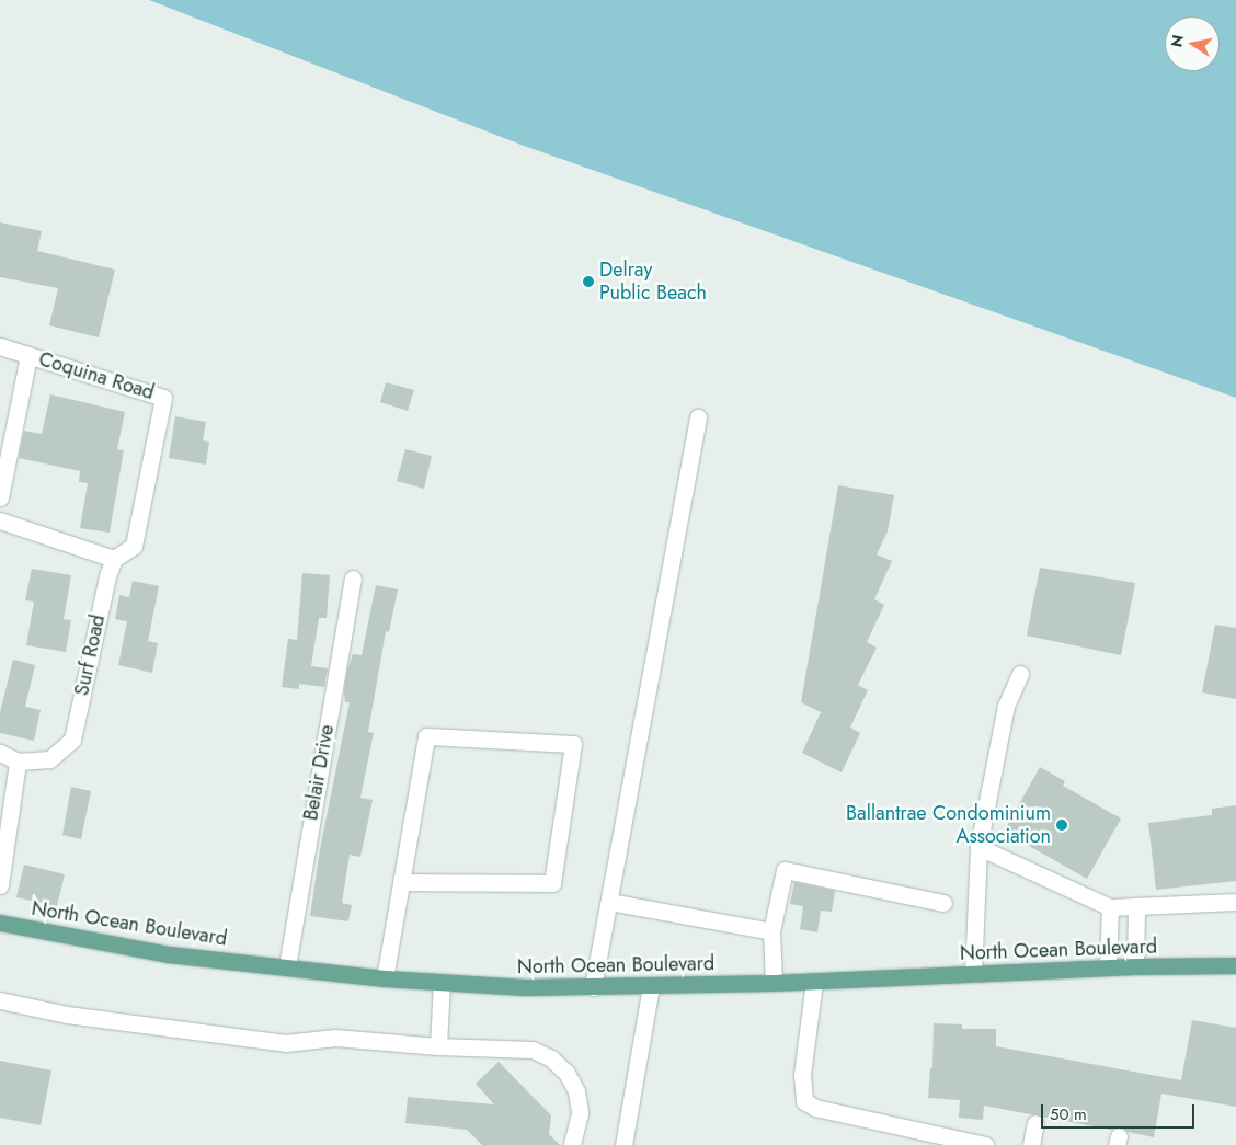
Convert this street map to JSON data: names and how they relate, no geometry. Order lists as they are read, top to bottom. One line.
{"streets":{"main road":["North Ocean Boulevard"],"street":["Coquina Road","Surf Road","Belair Drive"]},"crossings":[["Coquina Road","Surf Road"],["Belair Drive","North Ocean Boulevard"]],"places":["Delray Public Beach","Ballantrae Condominium Association"],"scale_bar":"50 m","north":"left"}
